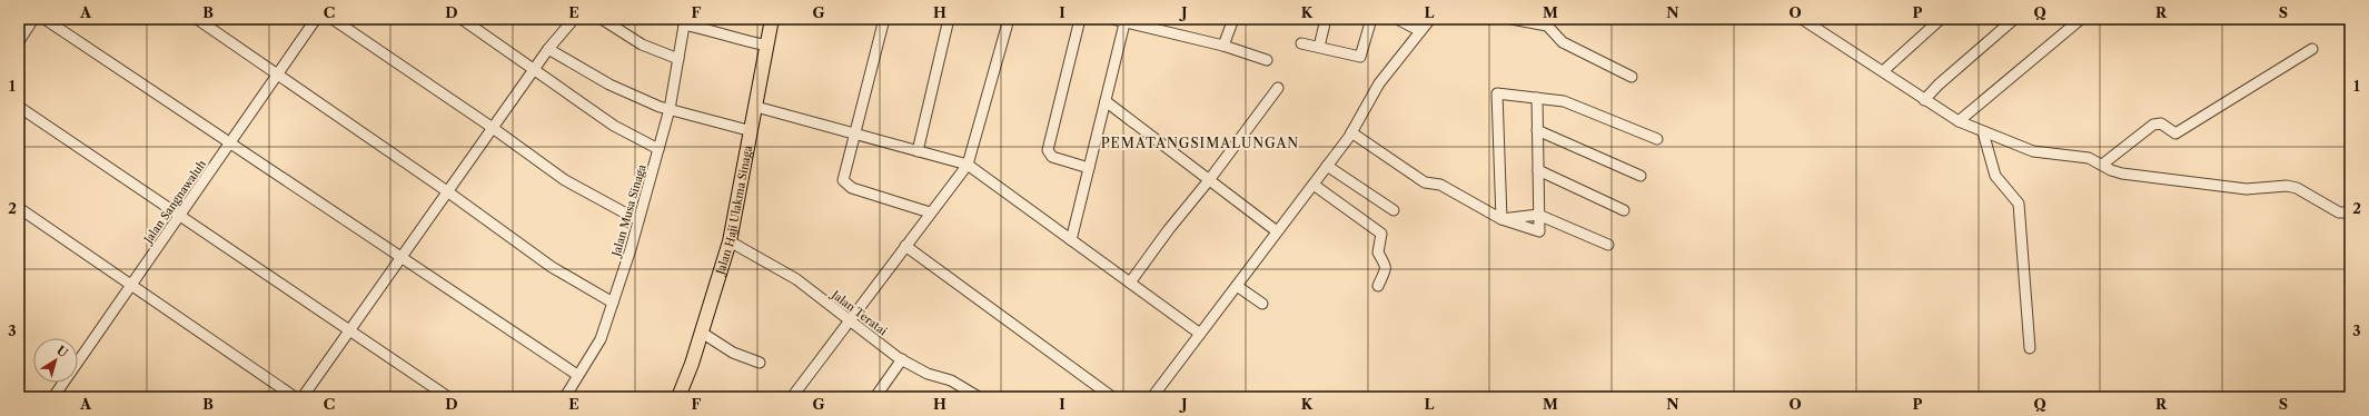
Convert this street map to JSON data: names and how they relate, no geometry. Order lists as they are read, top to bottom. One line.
{"streets":{"main road":["Jalan Haji Ulakma Sinaga"],"street":["Jalan Sangnawaluh","Jalan Musa Sinaga","Jalan Teratai"]},"crossings":[["Jalan Haji Ulakma Sinaga","Jalan Teratai"]],"districts":["PEMATANGSIMALUNGAN"],"north":"top right","grid":{"columns":["A","B","C","D","E","F","G","H","I","J","K","L","M","N","O","P","Q","R","S"],"rows":["1","2","3"]}}
